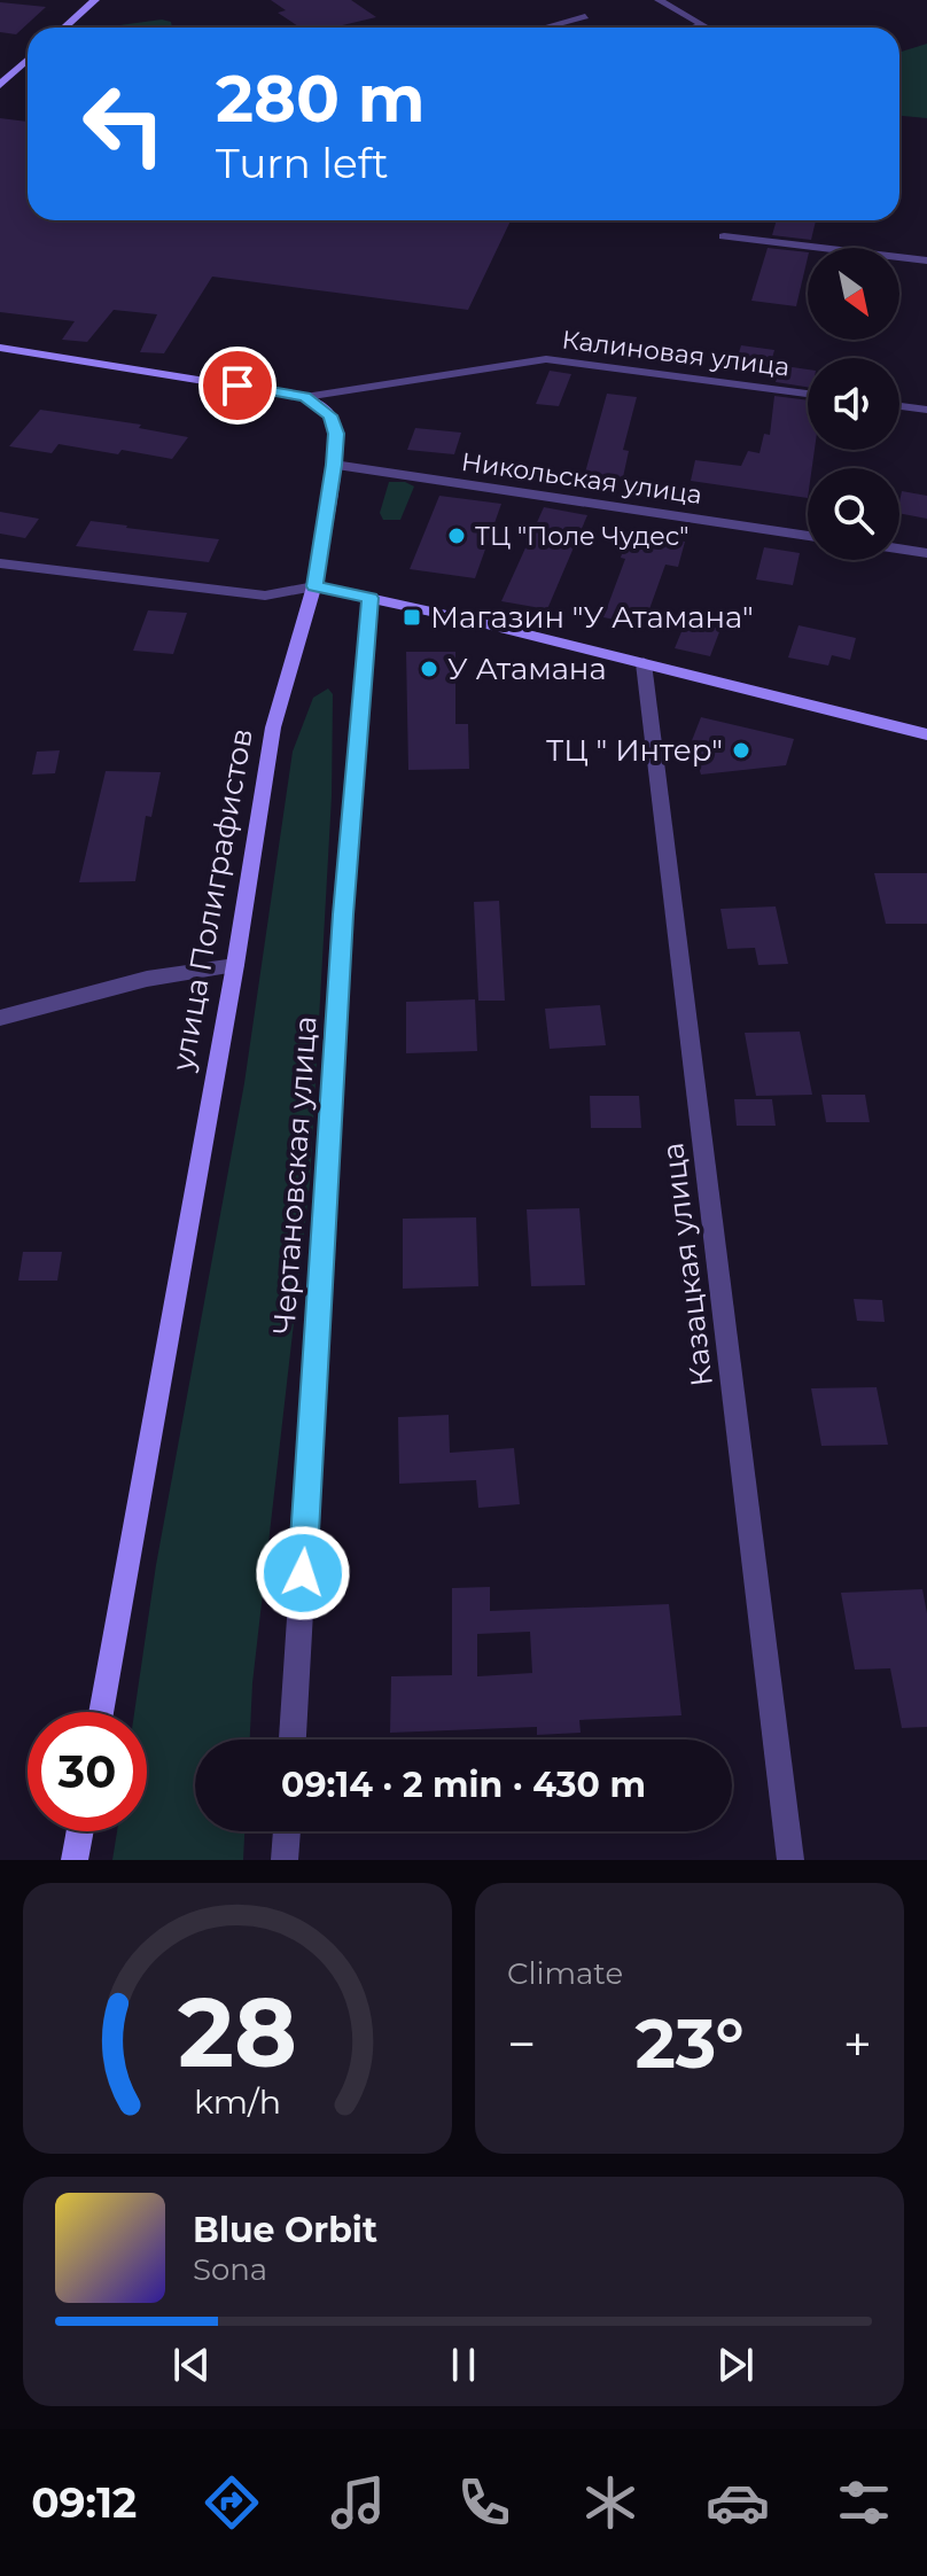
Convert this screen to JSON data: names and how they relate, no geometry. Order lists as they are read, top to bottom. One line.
{"streets":{"street":["Калиновая улица","Никольская улица","улица Полиграфистов","Чертановская улица","Казацкая улица"]},"crossings":[["Калиновая улица","улица Полиграфистов"],["Никольская улица","улица Полиграфистов"]],"places":{"other":["ТЦ \"Поле Чудес\"","У Атамана","ТЦ \" Интер\""],"transit":["Магазин \"У Атамана\""]},"north":"bottom right","page":{"turn":["280 m","Turn left"],"limit":"30","trip":"09:14 · 2 min · 430 m","tile":"Climate","heat":["−","23°","+"],"song":["Blue Orbit","Sona"],"tabs":"09:12","gauge":["28","km/h"]}}
